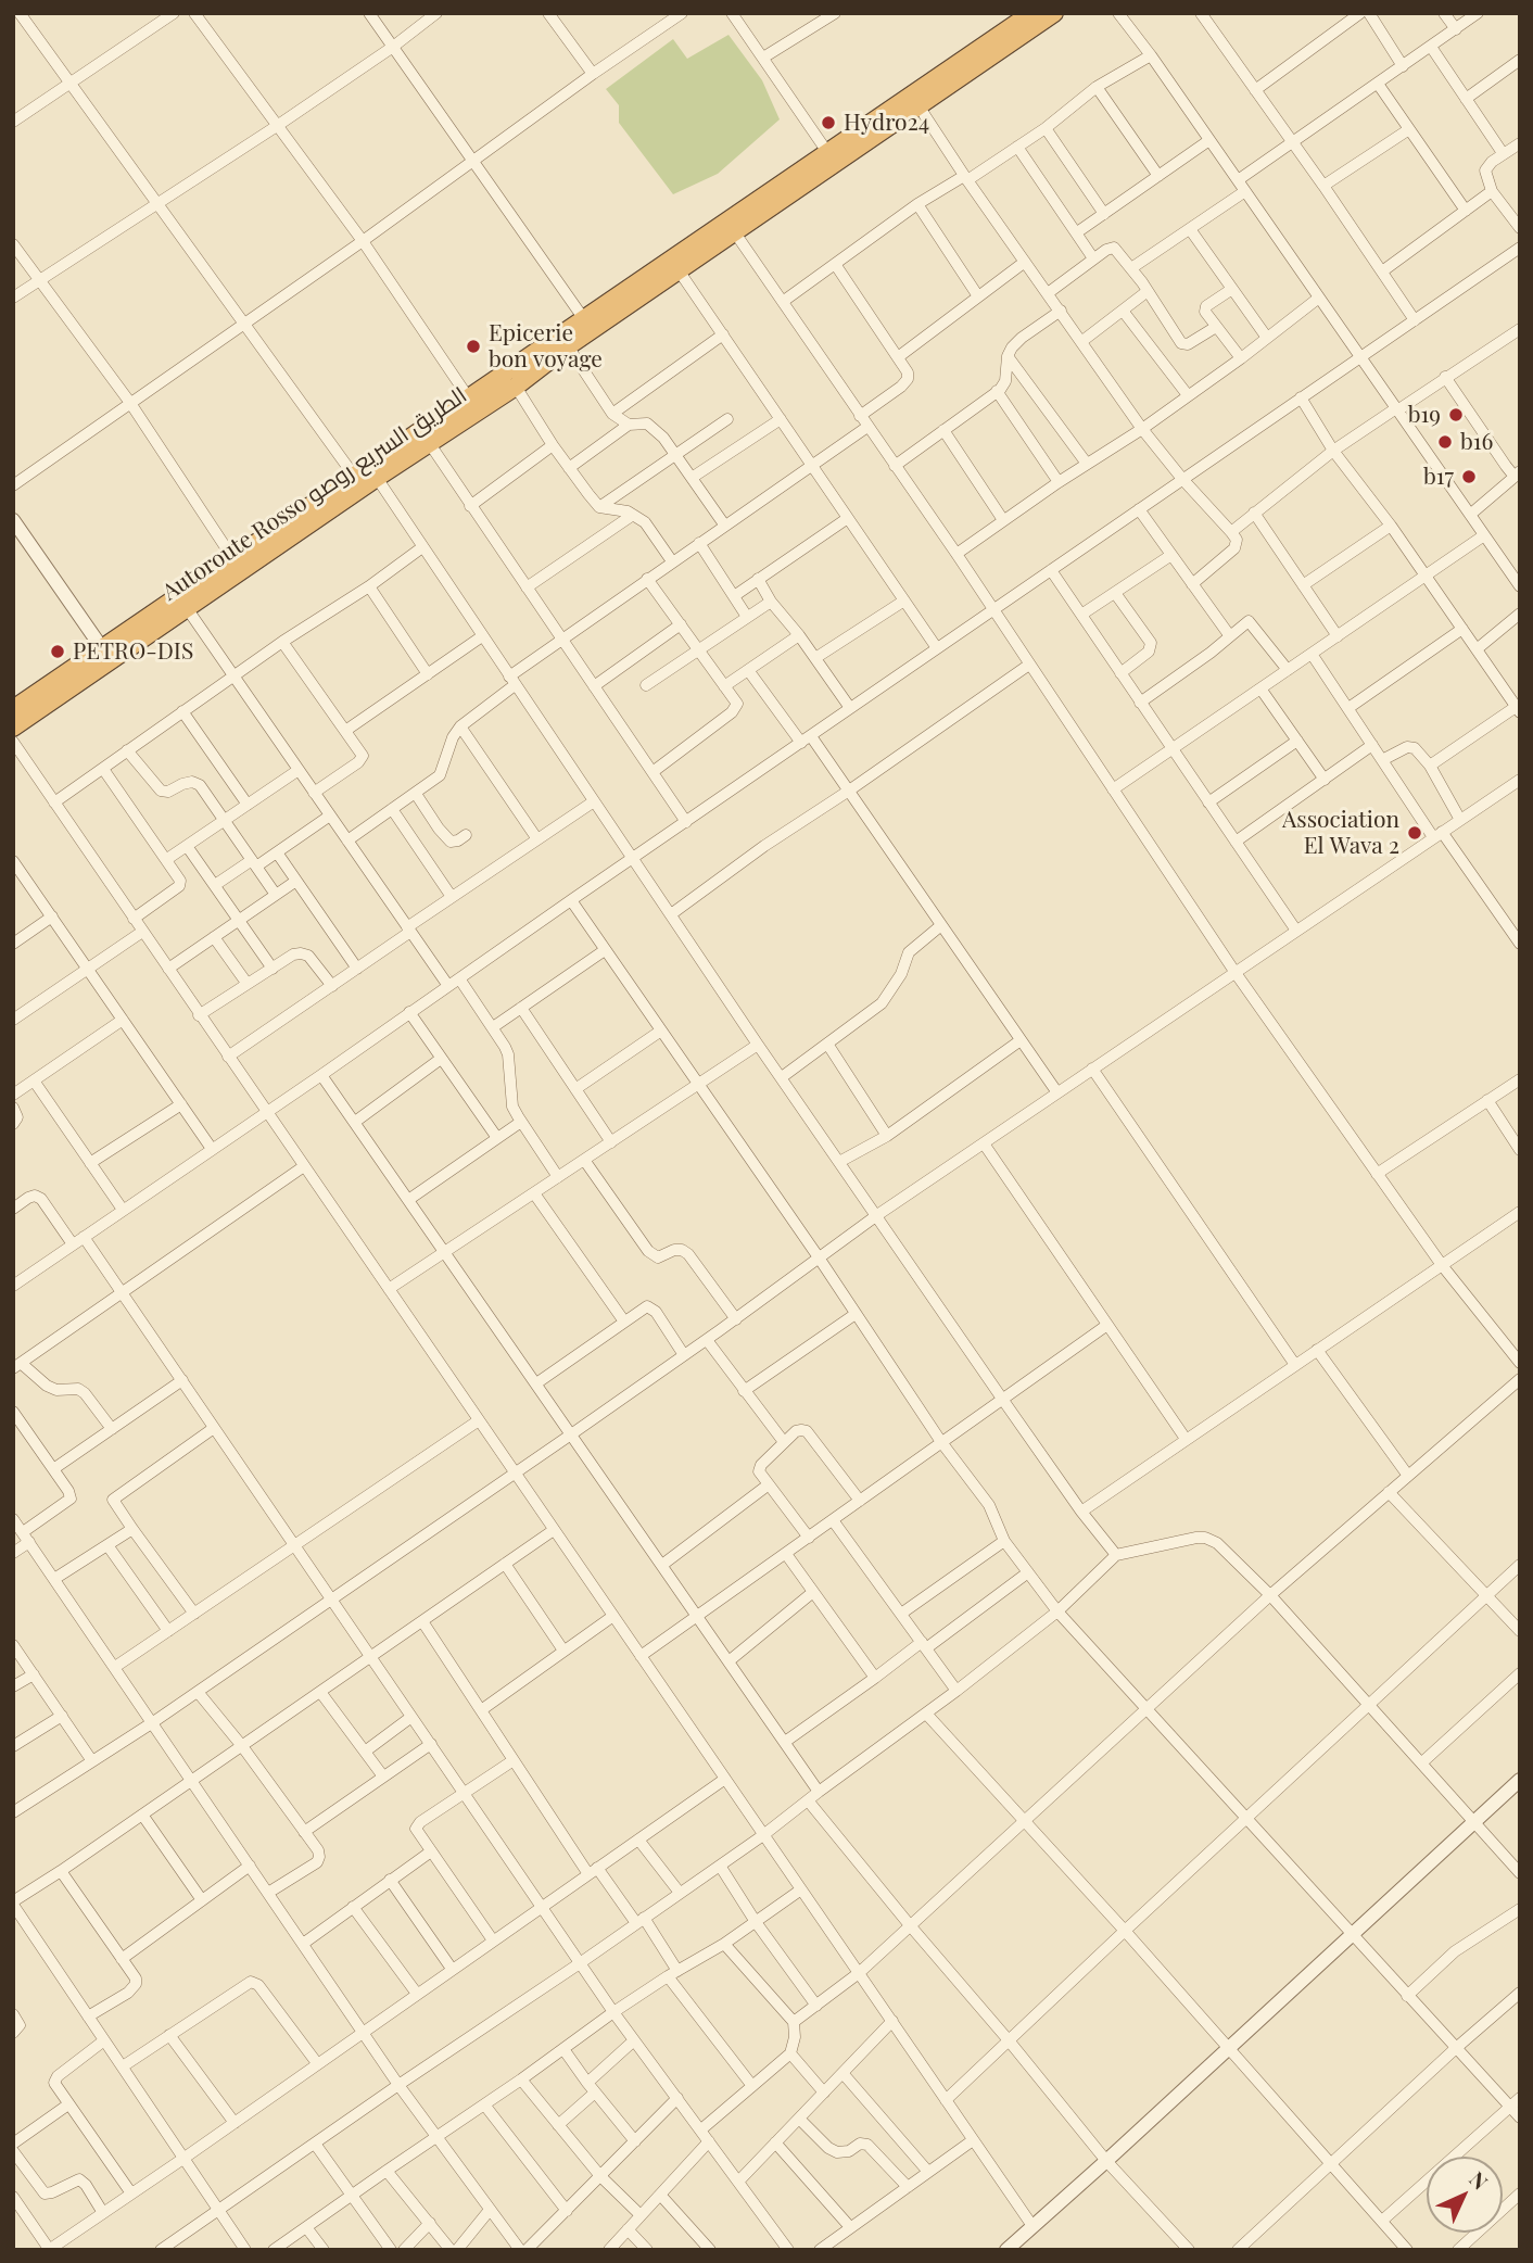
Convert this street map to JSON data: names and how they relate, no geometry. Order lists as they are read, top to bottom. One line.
{"streets":{"highway":["Autoroute Rosso الطريق السريع روصو"]},"places":["Hydro24","Epicerie bon voyage","b19","b16","b17","PETRO-DIS","Association El Wava 2"],"north":"top right"}
